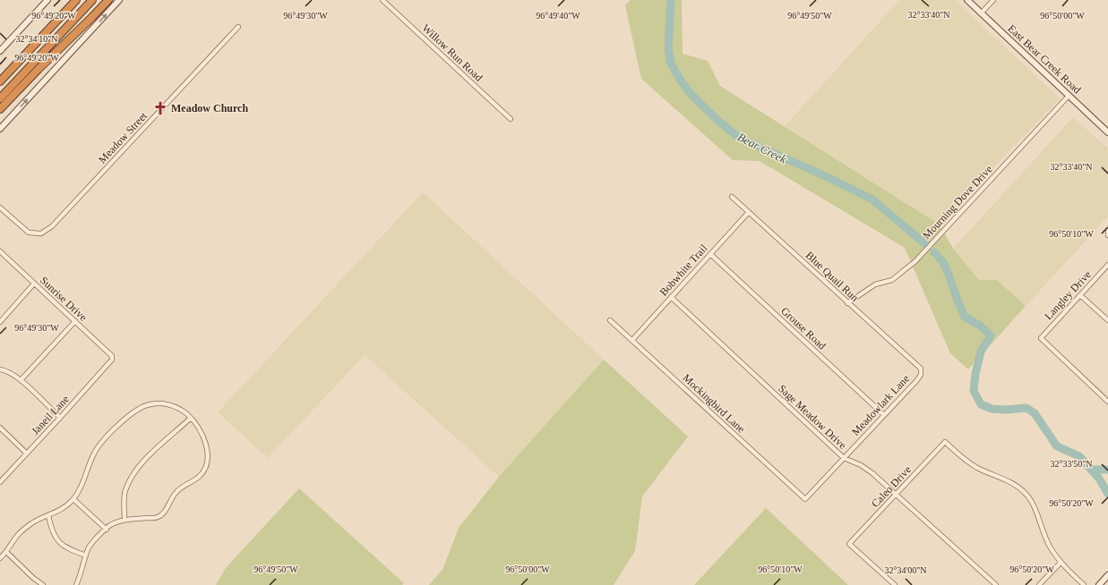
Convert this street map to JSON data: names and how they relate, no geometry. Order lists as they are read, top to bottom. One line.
{"streets":{"main road":["East Bear Creek Road"],"street":["Willow Run Road","Meadow Street","Mourning Dove Drive","Bobwhite Trail","Blue Quail Run","Langley Drive","Sunrise Drive","Grouse Road","Mockingbird Lane","Meadowlark Lane","Janeil Lane","Sage Meadow Drive","Caleo Drive"]},"crossings":[["East Bear Creek Road","Mourning Dove Drive"],["Mourning Dove Drive","Blue Quail Run"],["Bobwhite Trail","Blue Quail Run"],["Bobwhite Trail","Grouse Road"],["Bobwhite Trail","Mockingbird Lane"],["Bobwhite Trail","Sage Meadow Drive"],["Blue Quail Run","Meadowlark Lane"],["Sunrise Drive","Janeil Lane"],["Grouse Road","Meadowlark Lane"],["Mockingbird Lane","Meadowlark Lane"],["Meadowlark Lane","Sage Meadow Drive"],["Sage Meadow Drive","Caleo Drive"]],"water":["Bear Creek"],"places":{"church":["Meadow Church"]},"coordinates":["32°33'40\"N","96°49'20\"W","96°49'30\"W","96°49'40\"W","96°49'50\"W","96°50'00\"W","32°34'10\"N","96°50'10\"W","32°33'50\"N","96°50'20\"W","32°34'00\"N"]}
